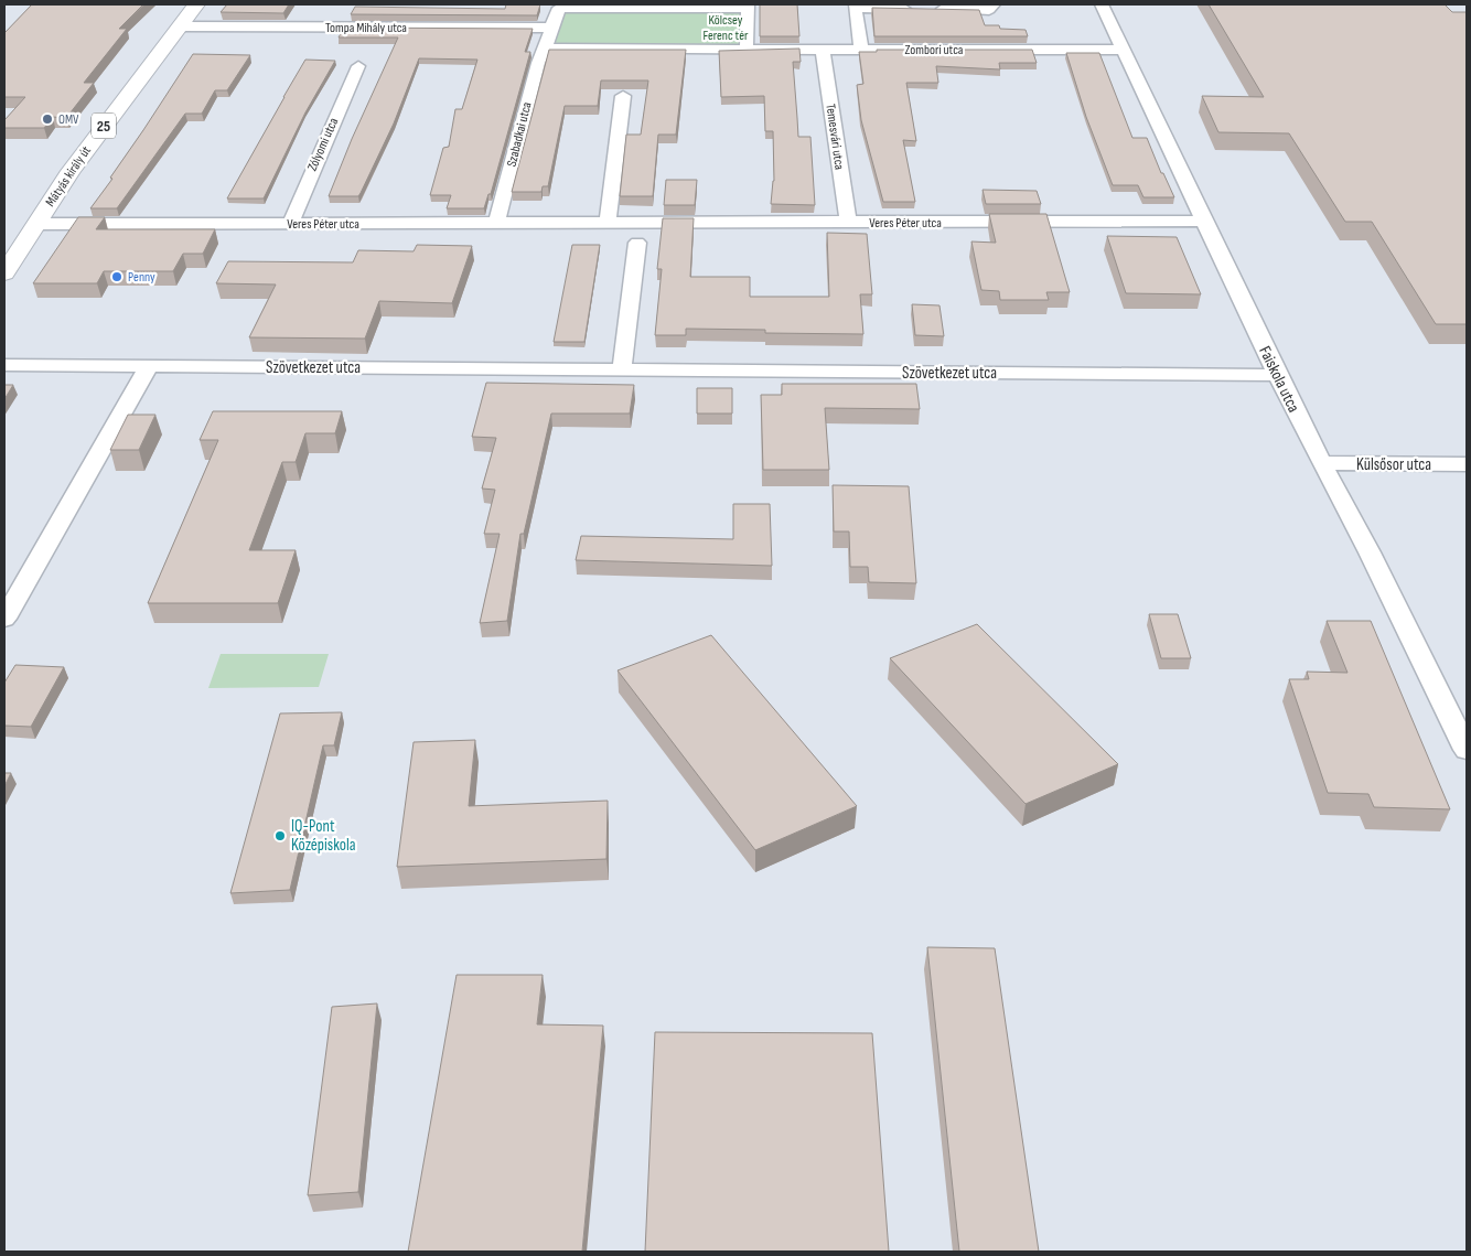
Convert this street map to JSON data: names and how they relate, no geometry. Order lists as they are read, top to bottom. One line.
{"streets":{"main road":["25","Mátyás király út"],"street":["Tompa Mihály utca","Zombori utca","Szabadkai utca","Temesvári utca","Zólyomi utca","Veres Péter utca","Szövetkezet utca","Faiskola utca","Külsősor utca"]},"crossings":[["Tompa Mihály utca","Mátyás király út"],["Zombori utca","Temesvári utca"],["Zombori utca","Faiskola utca"],["Szabadkai utca","Veres Péter utca"],["Temesvári utca","Veres Péter utca"],["Zólyomi utca","Veres Péter utca"],["Mátyás király út","Veres Péter utca"],["Veres Péter utca","Faiskola utca"],["Szövetkezet utca","Faiskola utca"],["Faiskola utca","Külsősor utca"]],"parks":["Kölcsey Ferenc tér"],"places":["OMV","Penny","IQ-Pont Középiskola"]}
